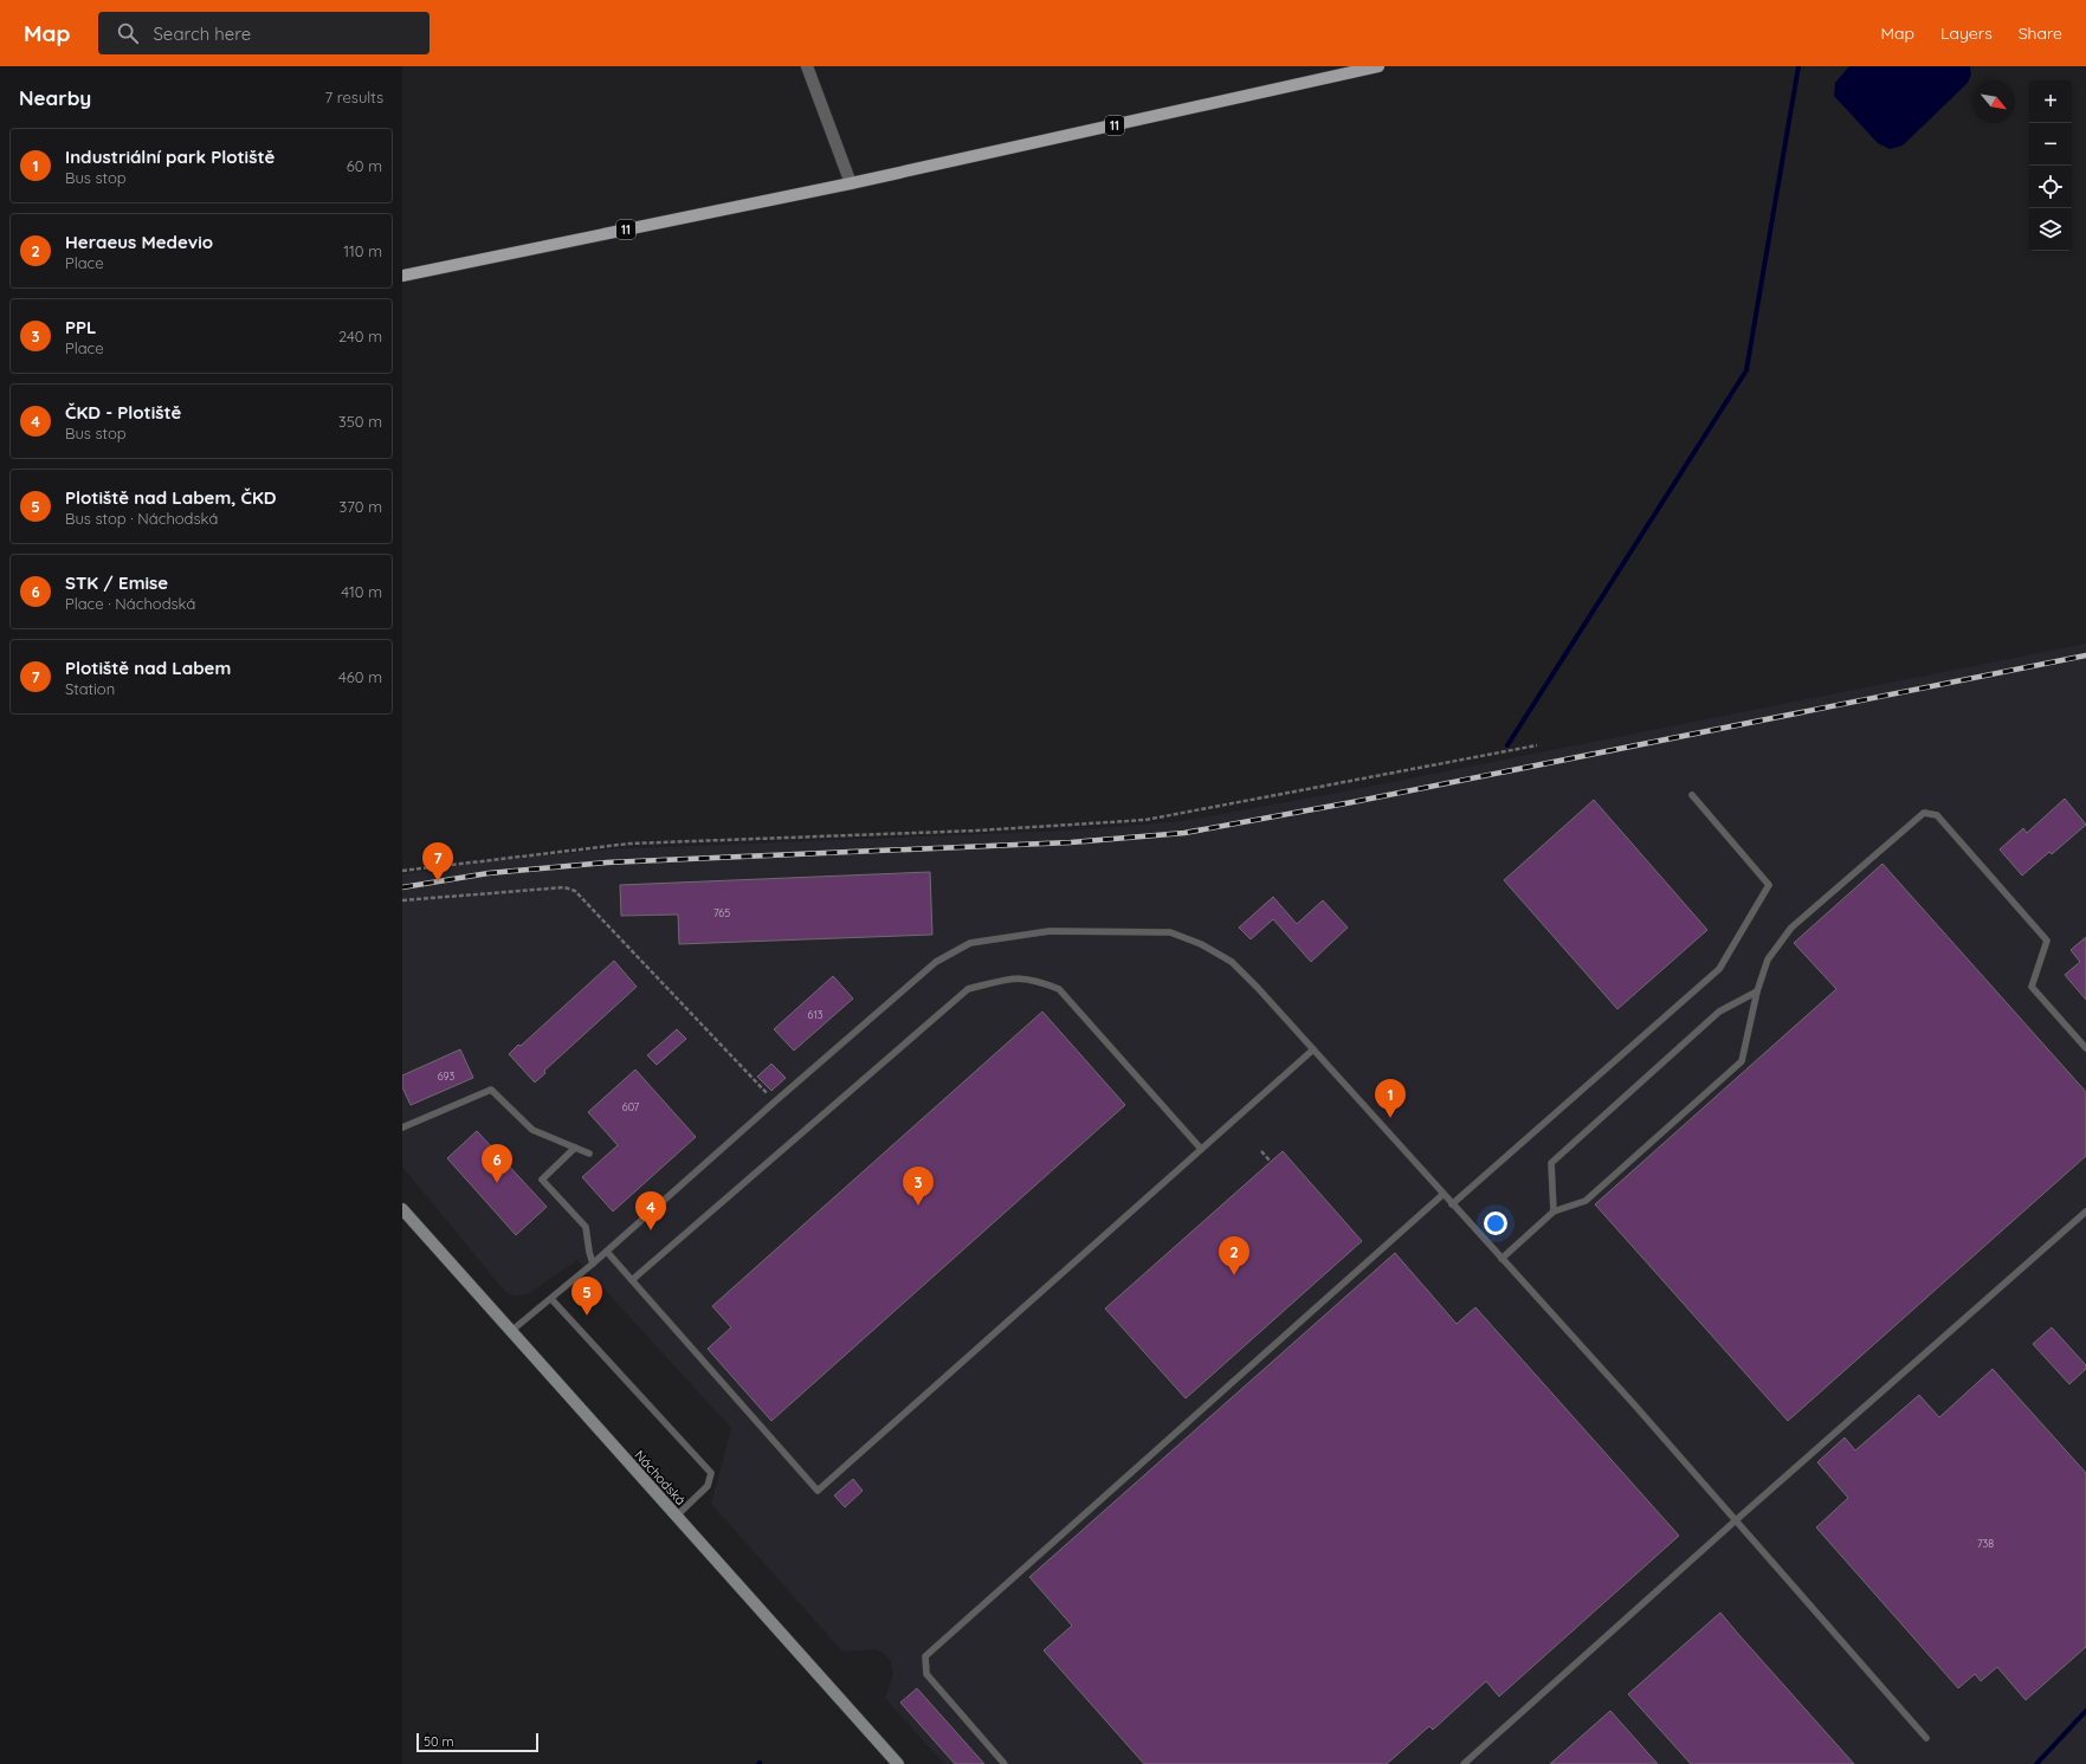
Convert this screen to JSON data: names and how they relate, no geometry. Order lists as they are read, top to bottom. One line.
{"streets":{"main road":["11","Náchodská"]},"house_numbers":["765","613","693","607","738"],"scale_bar":"50 m","north":"bottom right","page":{"header":"Map","search":"Search here","nav":["Map","Layers","Share"],"heading":["Nearby","7 results"],"map_buttons":["+","−"],"list":[{"mark":"1","name":"Industriální park Plotiště","note":"Bus stop","value":"60 m"},{"mark":"2","name":"Heraeus Medevio","note":"Place","value":"110 m"},{"mark":"3","name":"PPL","note":"Place","value":"240 m"},{"mark":"4","name":"ČKD - Plotiště","note":"Bus stop","value":"350 m"},{"mark":"5","name":"Plotiště nad Labem, ČKD","note":"Bus stop · Náchodská","value":"370 m"},{"mark":"6","name":"STK / Emise","note":"Place · Náchodská","value":"410 m"},{"mark":"7","name":"Plotiště nad Labem","note":"Station","value":"460 m"}],"pins":["7","1","6","3","4","2","5"],"scale":"50 m"}}
